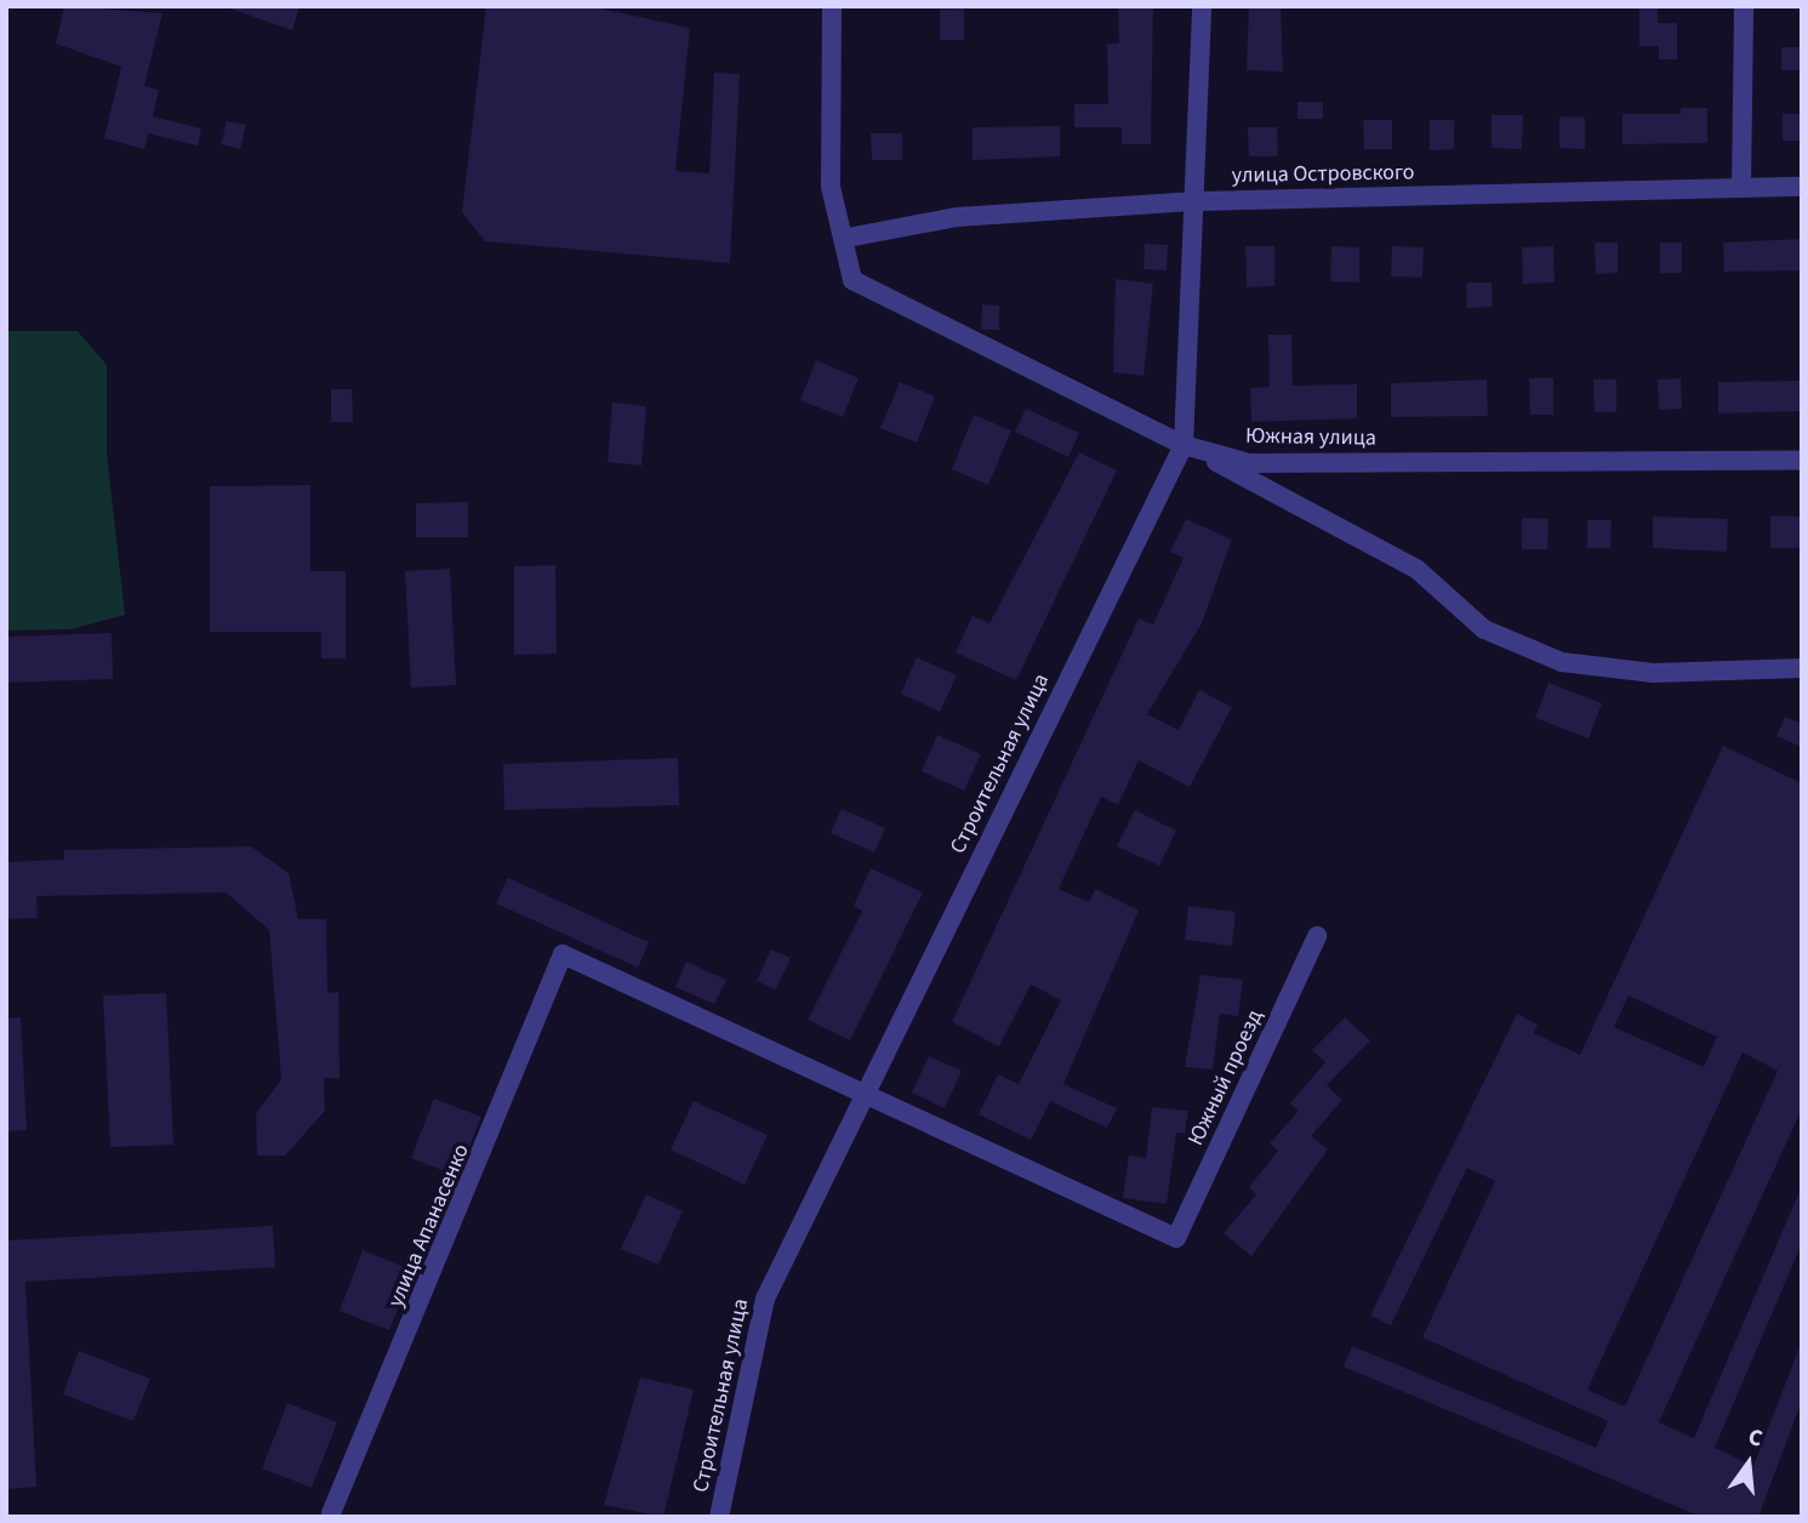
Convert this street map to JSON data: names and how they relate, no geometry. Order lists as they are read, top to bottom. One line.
{"streets":{"street":["улица Островского","Южная улица","Строительная улица","Южный проезд","улица Апанасенко"]},"crossings":[["улица Островского","Южная улица"],["улица Островского","Строительная улица"],["Южная улица","Строительная улица"],["Строительная улица","Южный проезд"],["Строительная улица","улица Апанасенко"],["Южный проезд","улица Апанасенко"]],"north":"top"}
